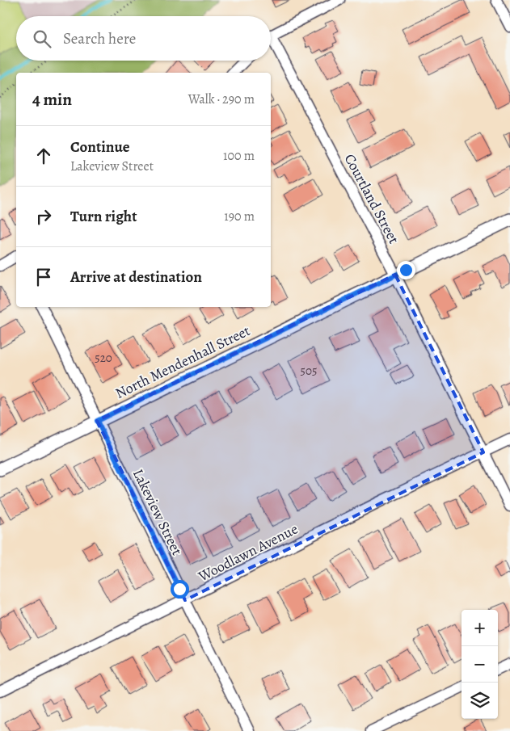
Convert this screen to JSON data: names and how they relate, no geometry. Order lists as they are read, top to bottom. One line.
{"streets":{"street":["Courtland Street","North Mendenhall Street","Lakeview Street","Woodlawn Avenue"]},"crossings":[["Courtland Street","North Mendenhall Street"],["Courtland Street","Woodlawn Avenue"],["North Mendenhall Street","Lakeview Street"],["Lakeview Street","Woodlawn Avenue"]],"house_numbers":["520","505"],"page":{"search":"Search here","heading":["4 min","Walk · 290 m"],"list":[["Continue","Lakeview Street","100 m"],["Turn right","190 m"],"Arrive at destination"],"map_buttons":["+","−"]}}
